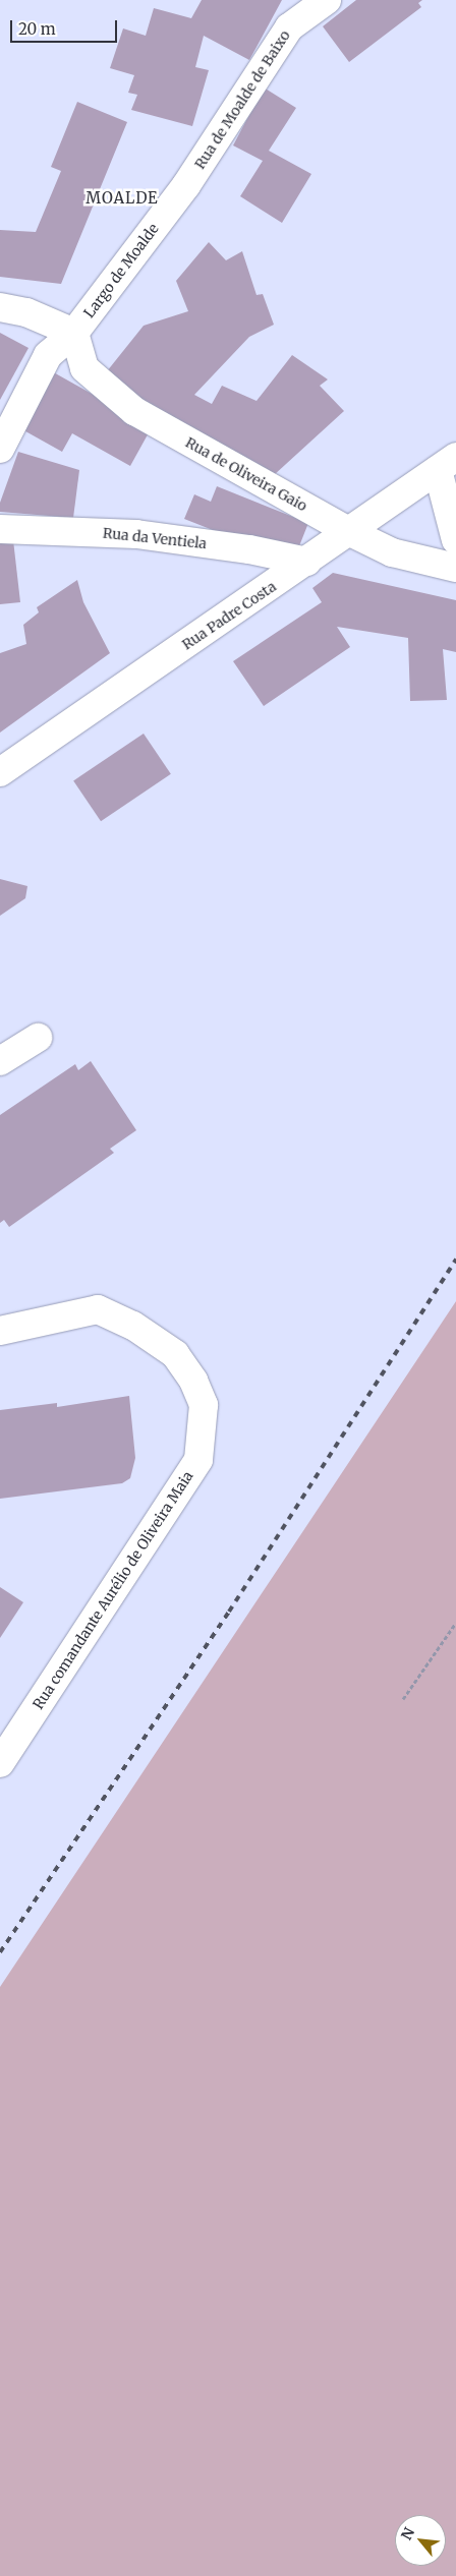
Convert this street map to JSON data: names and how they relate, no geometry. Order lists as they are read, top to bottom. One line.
{"streets":{"street":["Rua de Moalde de Baixo","Largo de Moalde","Rua de Oliveira Gaio","Rua da Ventiela","Rua Padre Costa","Rua comandante Aurélio de Oliveira Maia"]},"crossings":[["Rua de Moalde de Baixo","Largo de Moalde"],["Largo de Moalde","Rua de Oliveira Gaio"],["Rua de Oliveira Gaio","Rua Padre Costa"],["Rua da Ventiela","Rua Padre Costa"]],"districts":["MOALDE"],"scale_bar":"20 m","north":"top left"}
